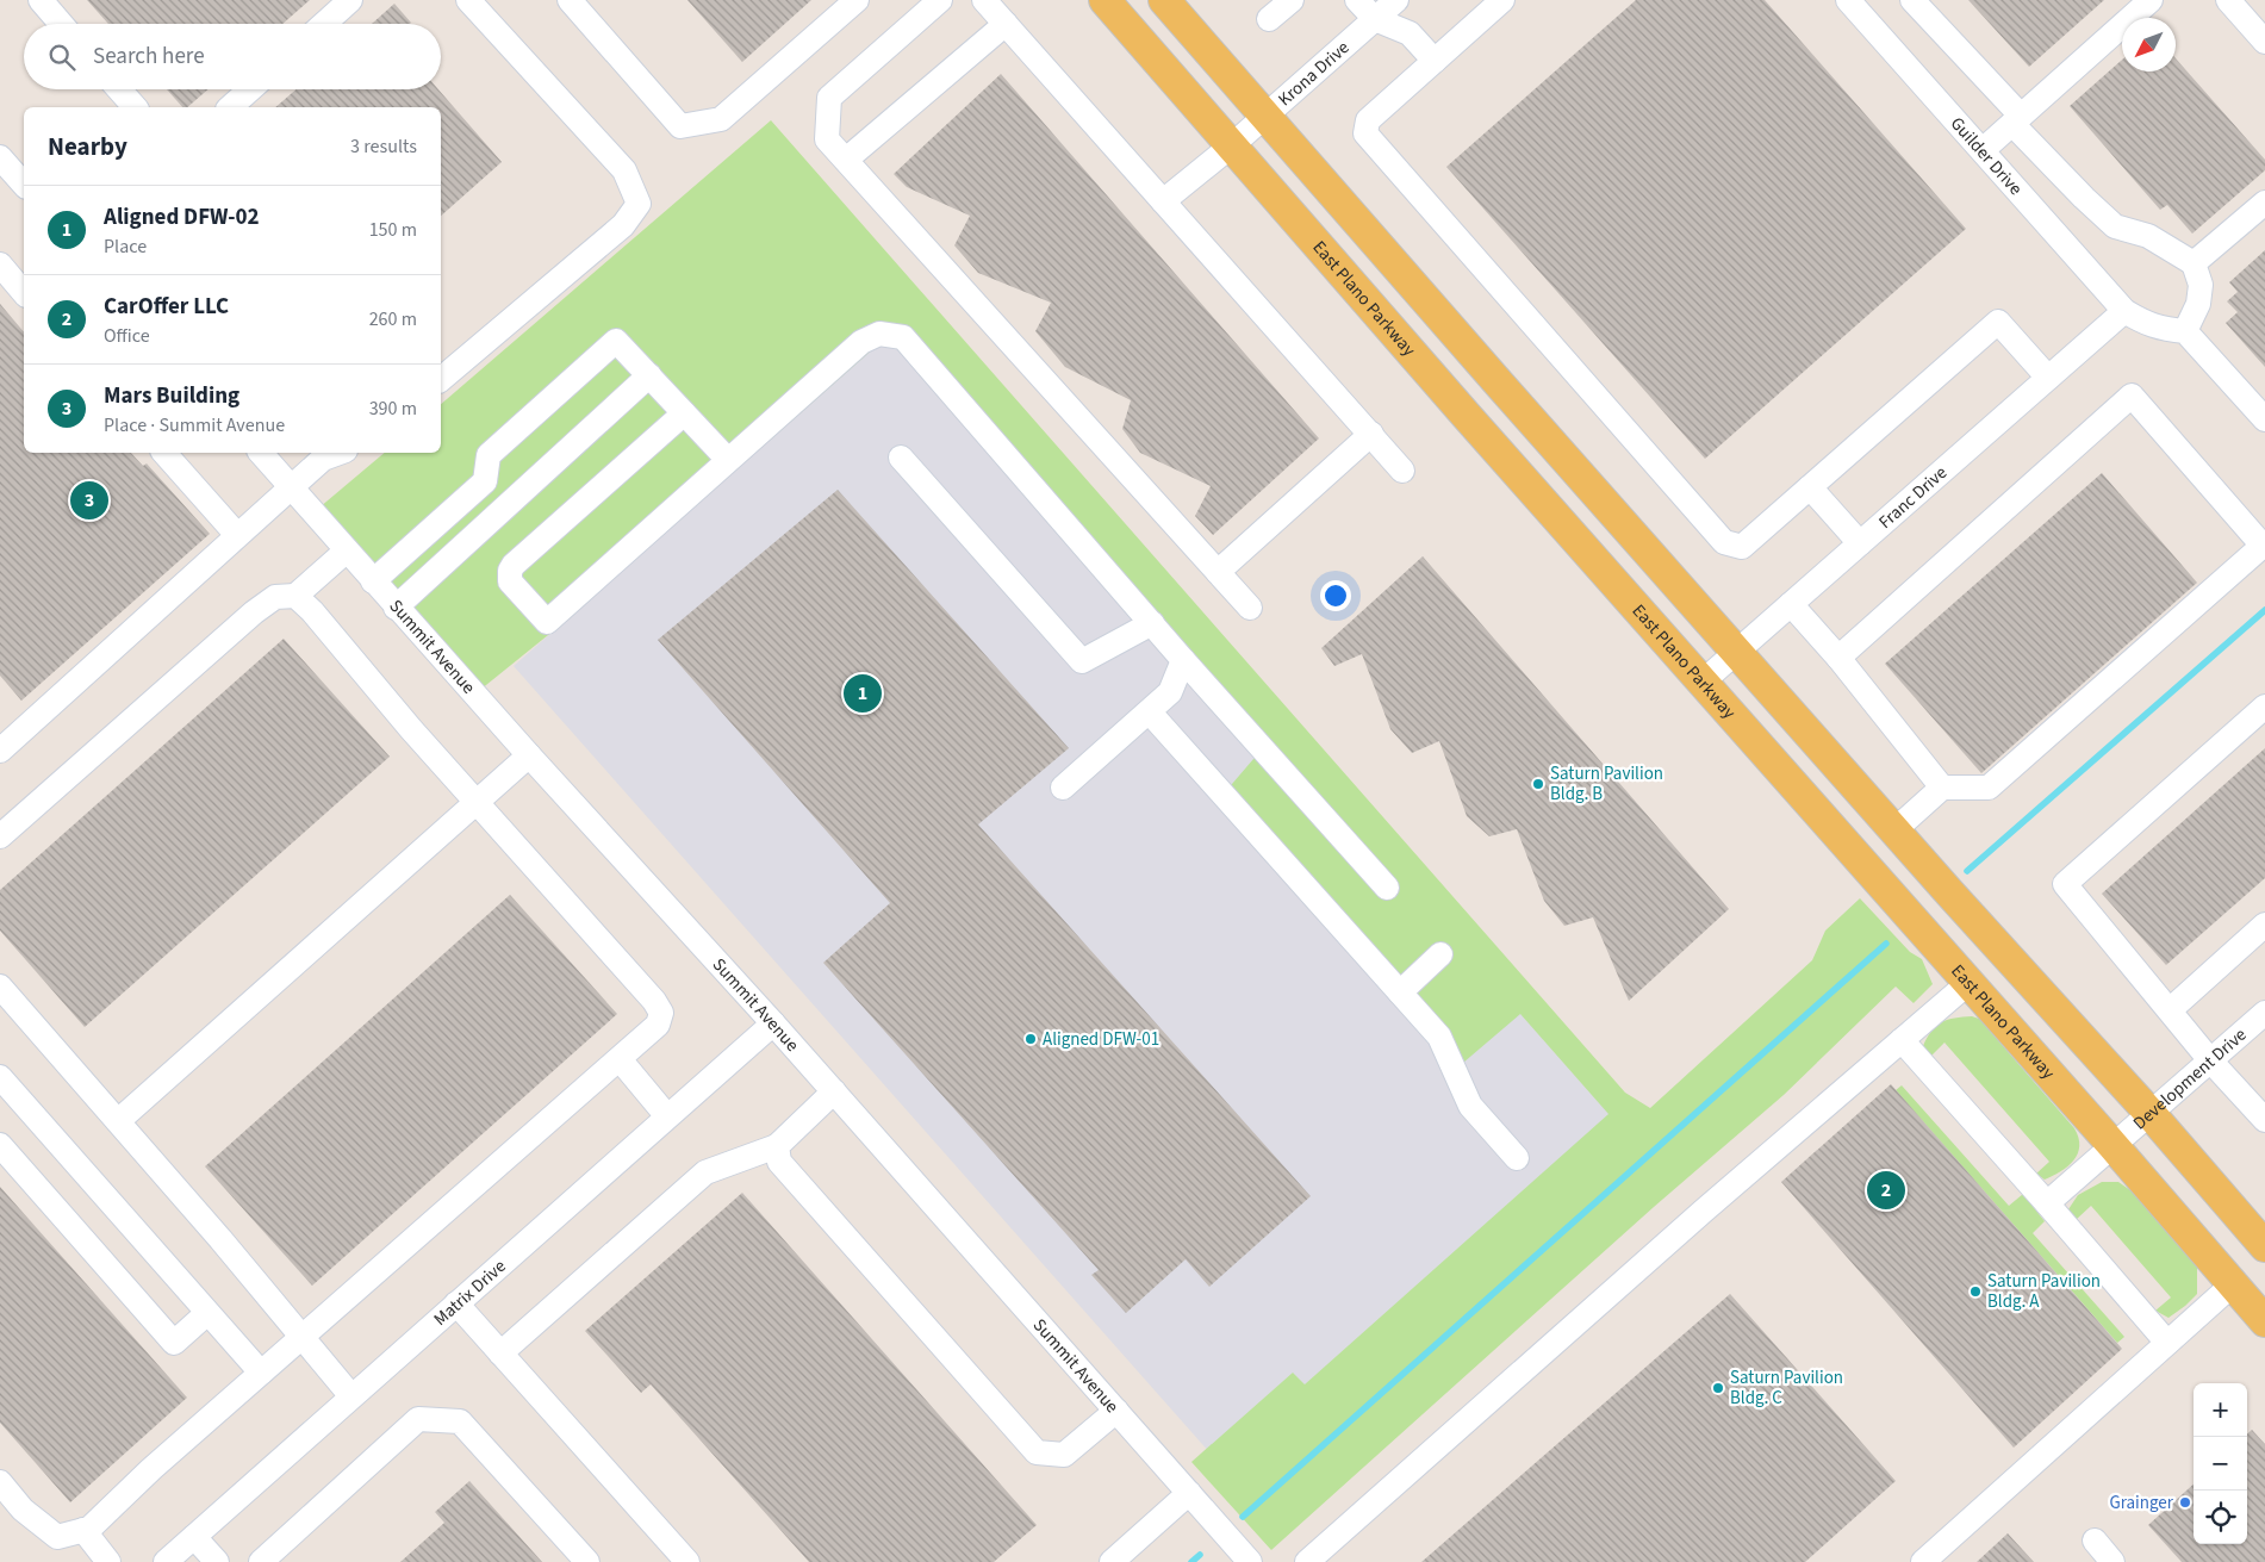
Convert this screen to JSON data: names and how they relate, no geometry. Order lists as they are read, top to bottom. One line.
{"streets":{"main road":["East Plano Parkway"],"street":["Krona Drive","Guilder Drive","Franc Drive","Summit Avenue","Development Drive","Matrix Drive"]},"crossings":[["Krona Drive","East Plano Parkway"],["Guilder Drive","Franc Drive"],["East Plano Parkway","Franc Drive"],["East Plano Parkway","Development Drive"],["Summit Avenue","Matrix Drive"]],"places":["Saturn Pavilion Bldg. B","Aligned DFW-01","Saturn Pavilion Bldg. A","Saturn Pavilion Bldg. C","Grainger"],"north":"bottom left","page":{"search":"Search here","heading":["Nearby","3 results"],"list":[{"mark":"1","name":"Aligned DFW-02","note":"Place","value":"150 m"},{"mark":"2","name":"CarOffer LLC","note":"Office","value":"260 m"},{"mark":"3","name":"Mars Building","note":"Place · Summit Avenue","value":"390 m"}],"pins":["3","1","2"],"map_buttons":["+","−"]}}
